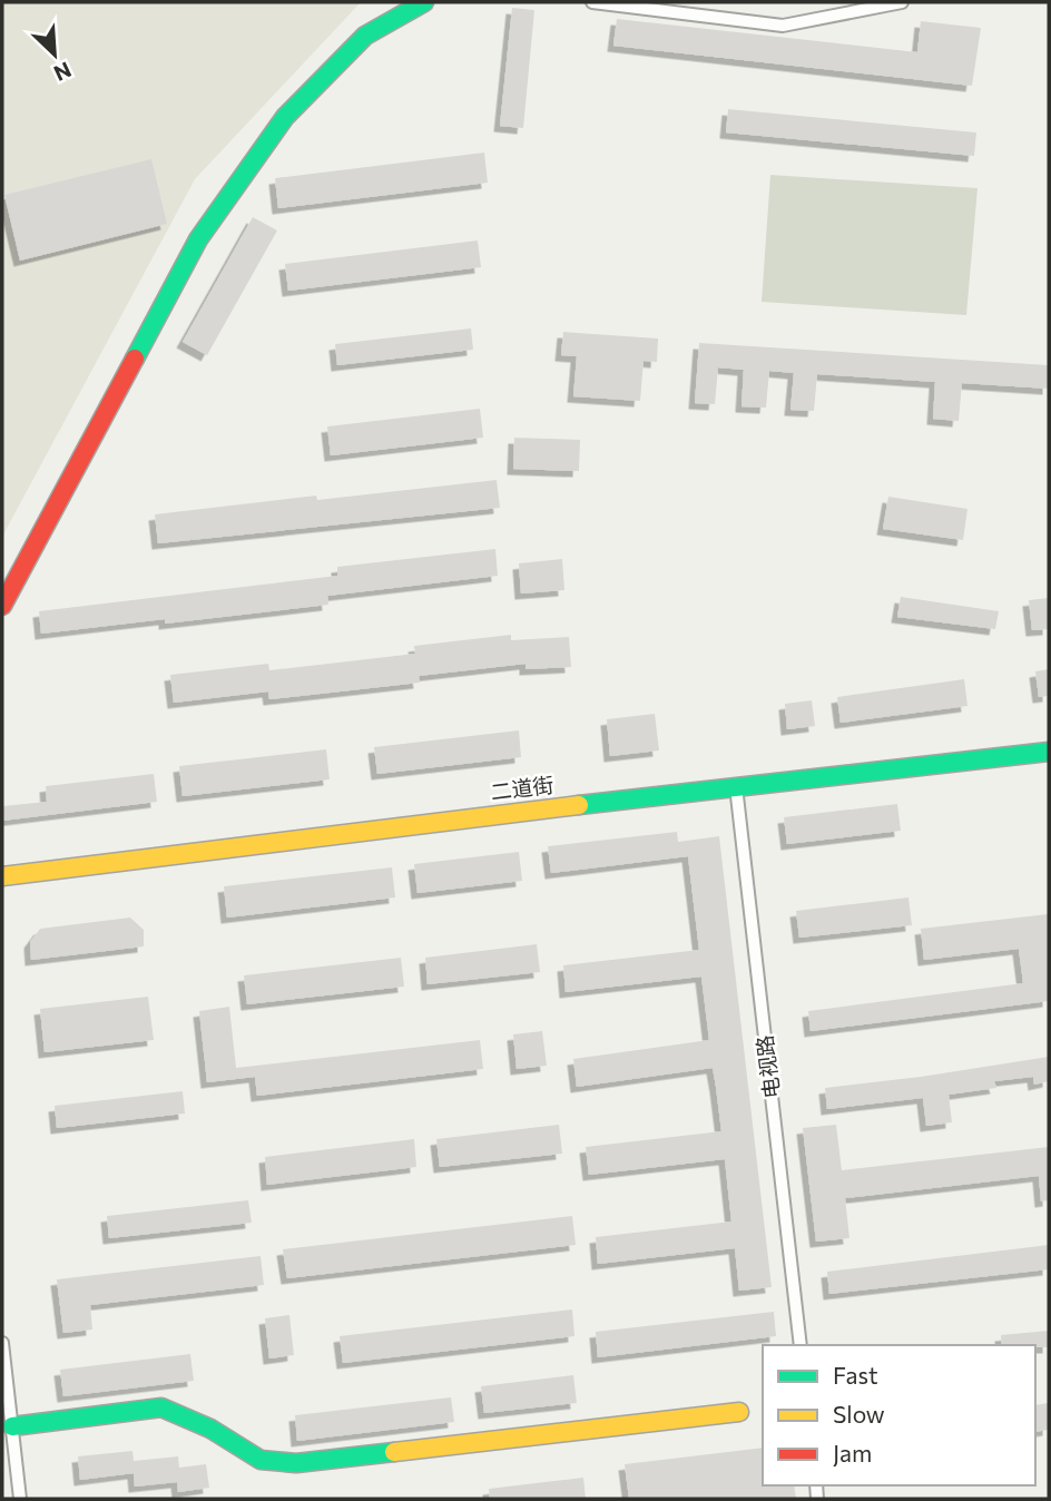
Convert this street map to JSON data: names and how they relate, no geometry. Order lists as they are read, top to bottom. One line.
{"streets":{"street":["二道街","电视路"]},"crossings":[["二道街","电视路"]],"legend":["Fast","Slow","Jam"],"north":"bottom right"}
